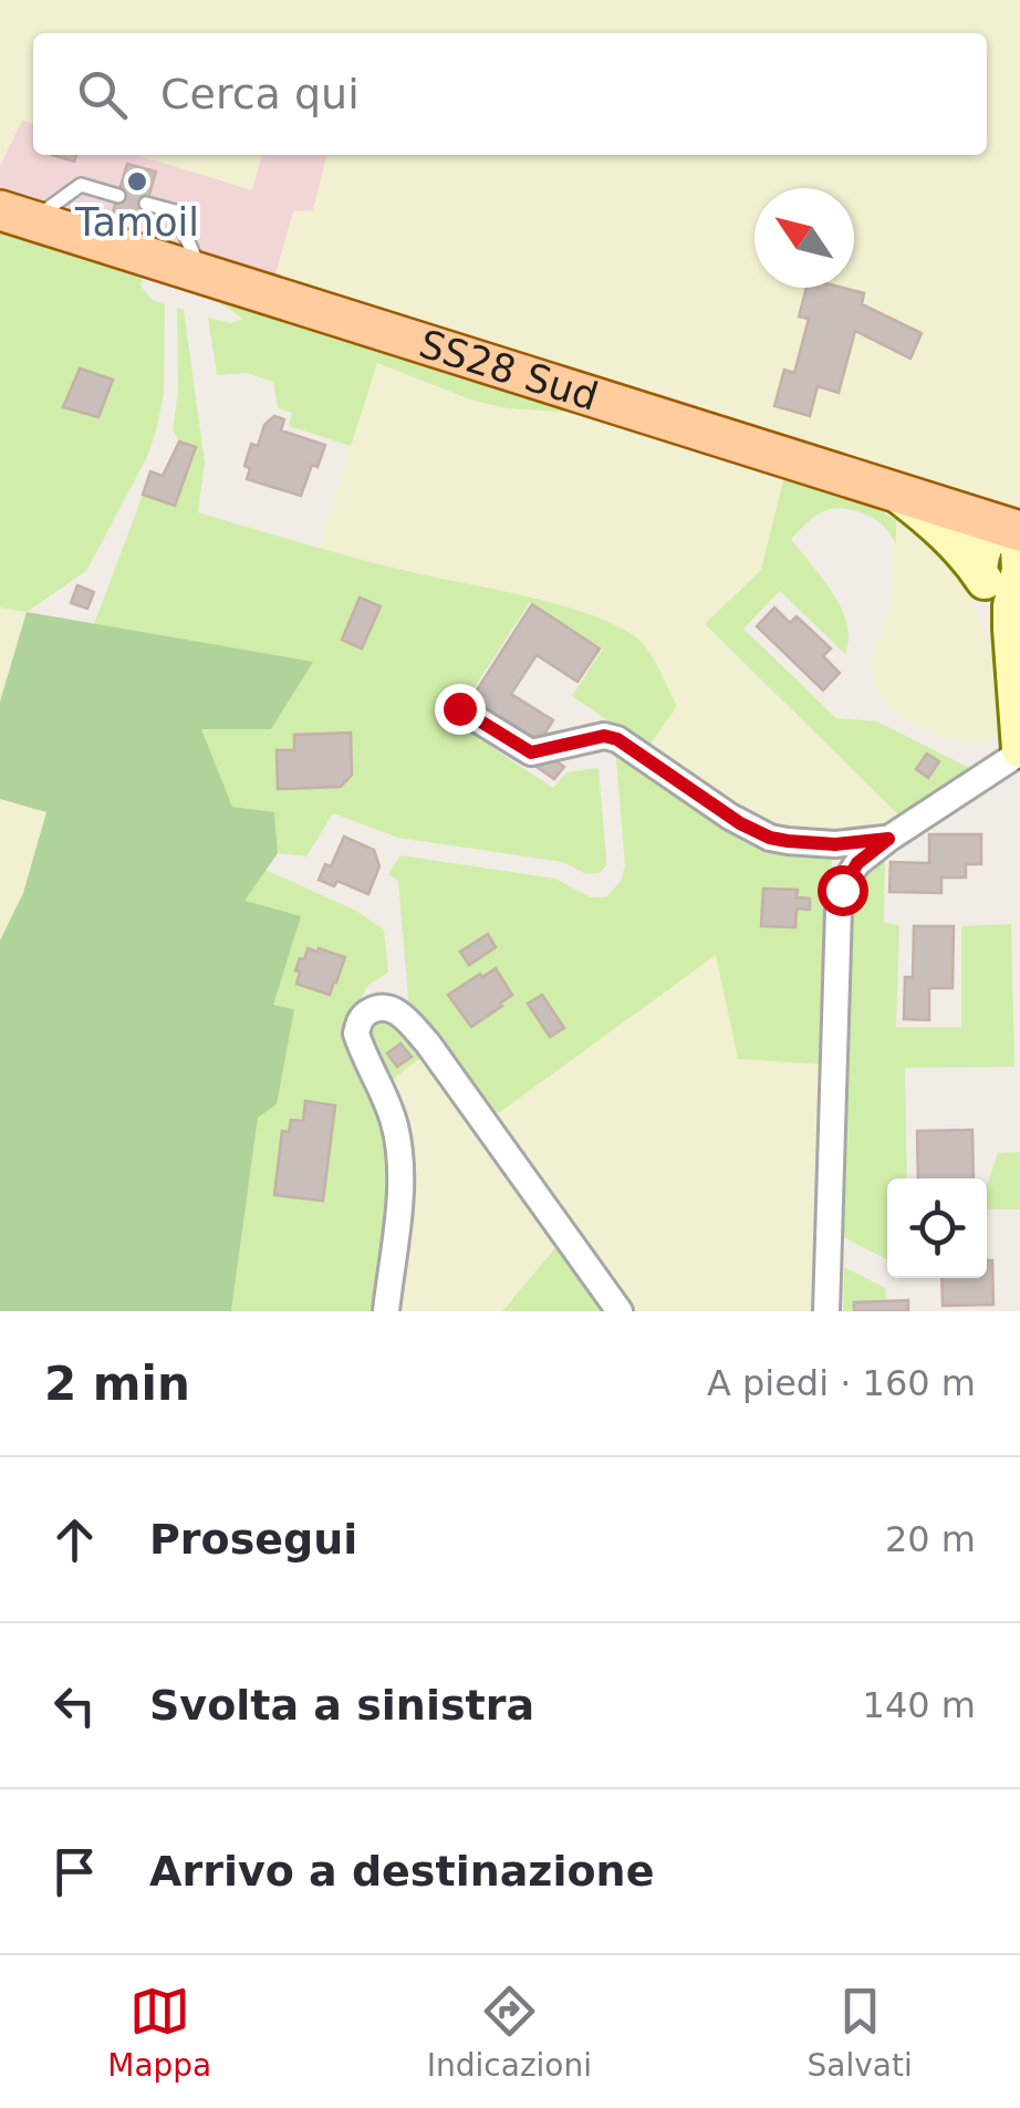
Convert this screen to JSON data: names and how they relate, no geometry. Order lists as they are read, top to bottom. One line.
{"streets":{"main road":["SS28 Sud"]},"places":["Tamoil"],"north":"top left","page":{"search":"Cerca qui","heading":["2 min","A piedi · 160 m"],"list":[["Prosegui","20 m"],["Svolta a sinistra","140 m"],"Arrivo a destinazione"],"nav":["Mappa","Indicazioni","Salvati"]}}
